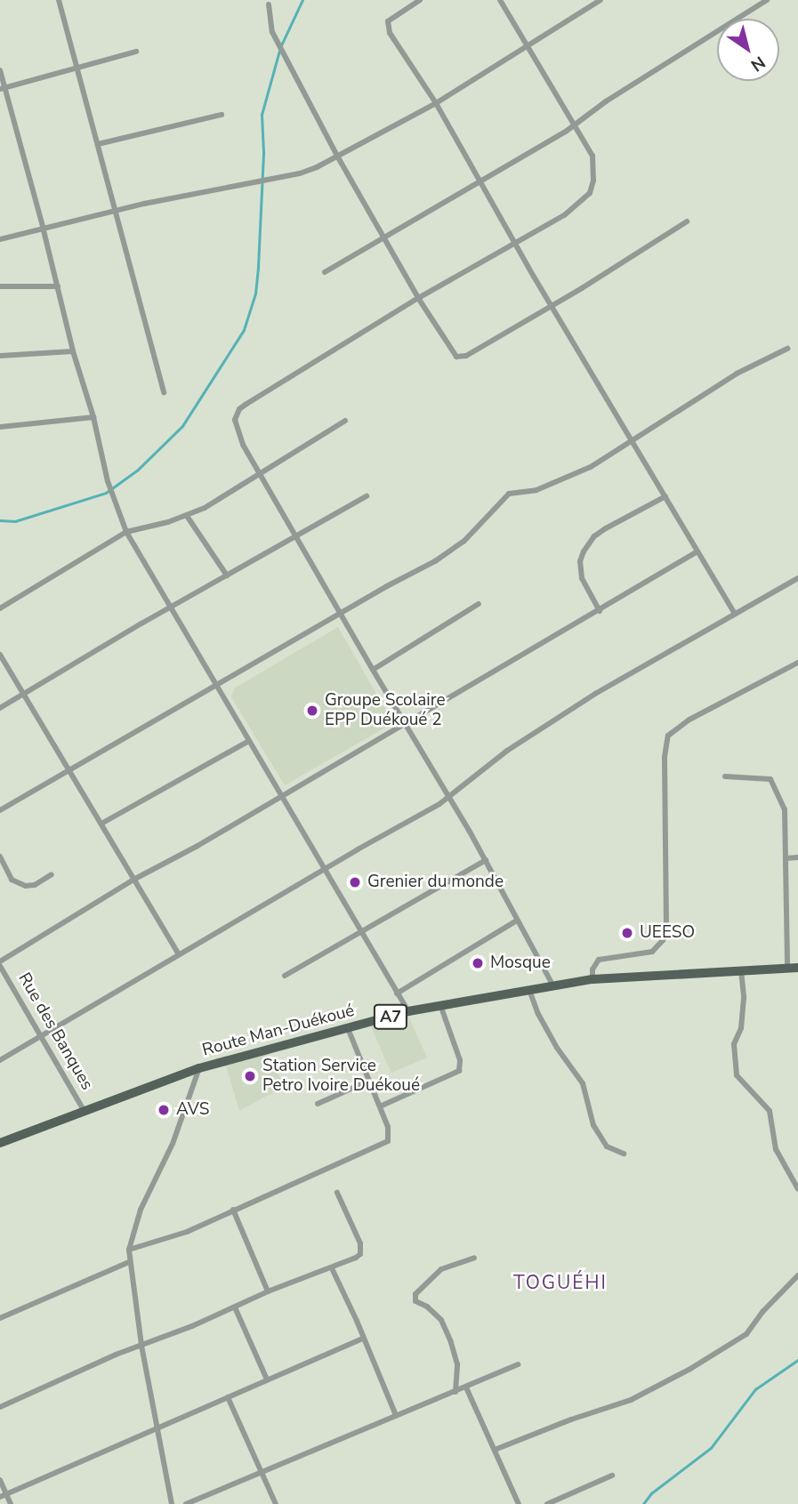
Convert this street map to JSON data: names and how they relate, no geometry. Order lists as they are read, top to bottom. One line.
{"streets":{"main road":["A7","Route Man-Duékoué"],"street":["Rue des Banques"]},"crossings":[["Route Man-Duékoué","Rue des Banques"]],"districts":["TOGUÉHI"],"places":["Groupe Scolaire EPP Duékoué 2","Grenier du monde","UEESO","Mosque","Station Service Petro Ivoire Duékoué","AVS"],"north":"bottom right"}
